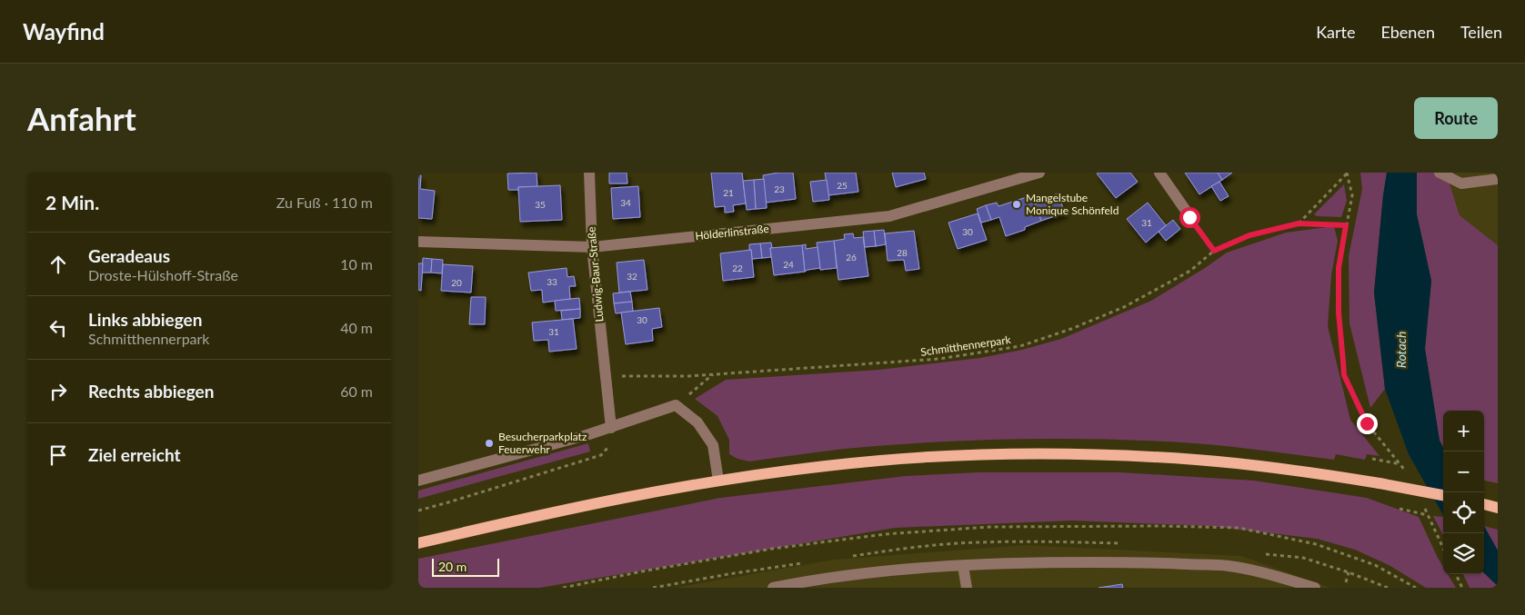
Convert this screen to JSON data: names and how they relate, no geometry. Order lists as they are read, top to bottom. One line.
{"streets":{"street":["Hölderlinstraße","Ludwig-Baur-Straße"],"path":["Schmitthennerpark"]},"crossings":[["Hölderlinstraße","Ludwig-Baur-Straße"],["Ludwig-Baur-Straße","Schmitthennerpark"]],"water":["Rotach"],"places":["Mangelstube Monique Schönfeld","Besucherparkplatz Feuerwehr"],"house_numbers":["25","23","21","34","35","31","30","28","26","24","22","32","33","20","30","31"],"scale_bar":"20 m","page":{"header":"Wayfind","nav":["Karte","Ebenen","Teilen"],"buttons":"Route","title":"Anfahrt","heading":["2 Min.","Zu Fuß · 110 m"],"list":[["Geradeaus","Droste-Hülshoff-Straße","10 m"],["Links abbiegen","Schmitthennerpark","40 m"],["Rechts abbiegen","60 m"],"Ziel erreicht"],"map_buttons":["+","−"],"scale":"20 m"}}
